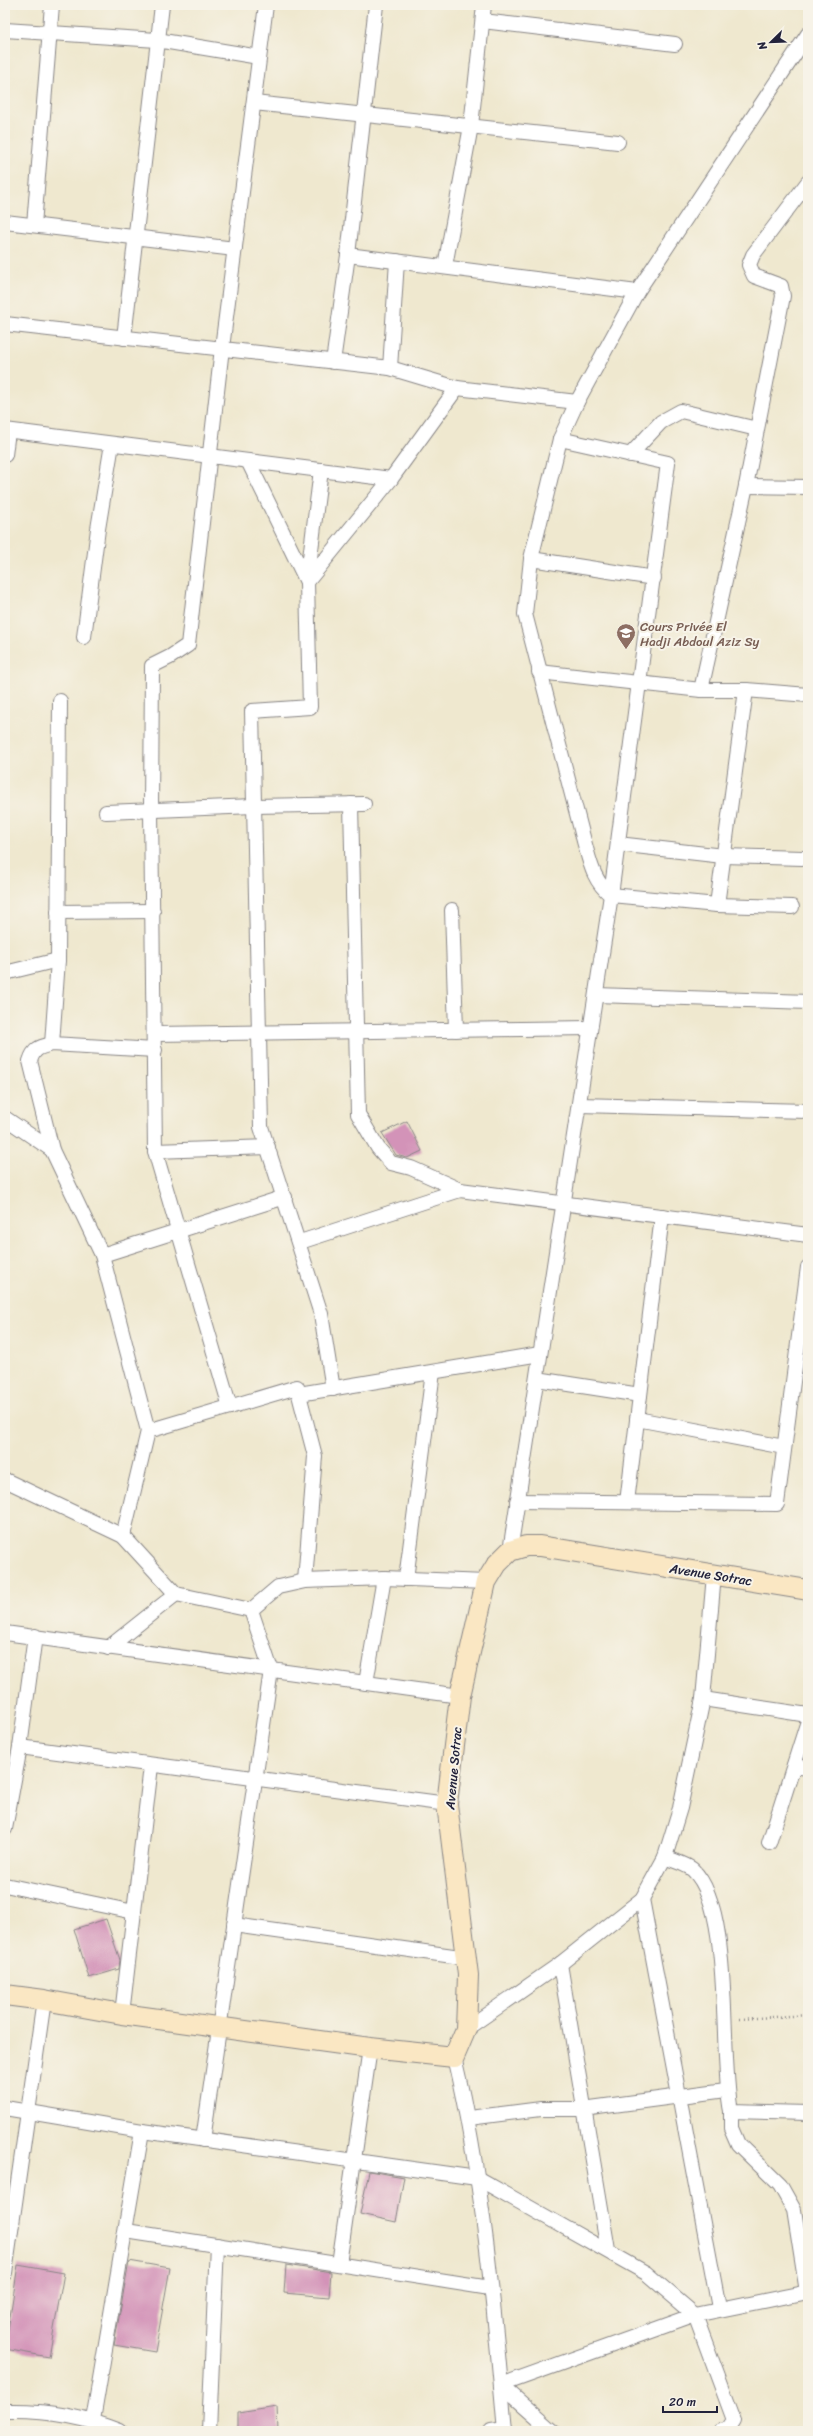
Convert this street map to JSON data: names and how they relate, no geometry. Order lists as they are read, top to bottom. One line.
{"streets":{"street":["Avenue Sotrac"]},"places":{"school or university":["Cours Privée El Hadji Abdoul Aziz Sy"]},"scale_bar":"20 m","north":"bottom left"}
